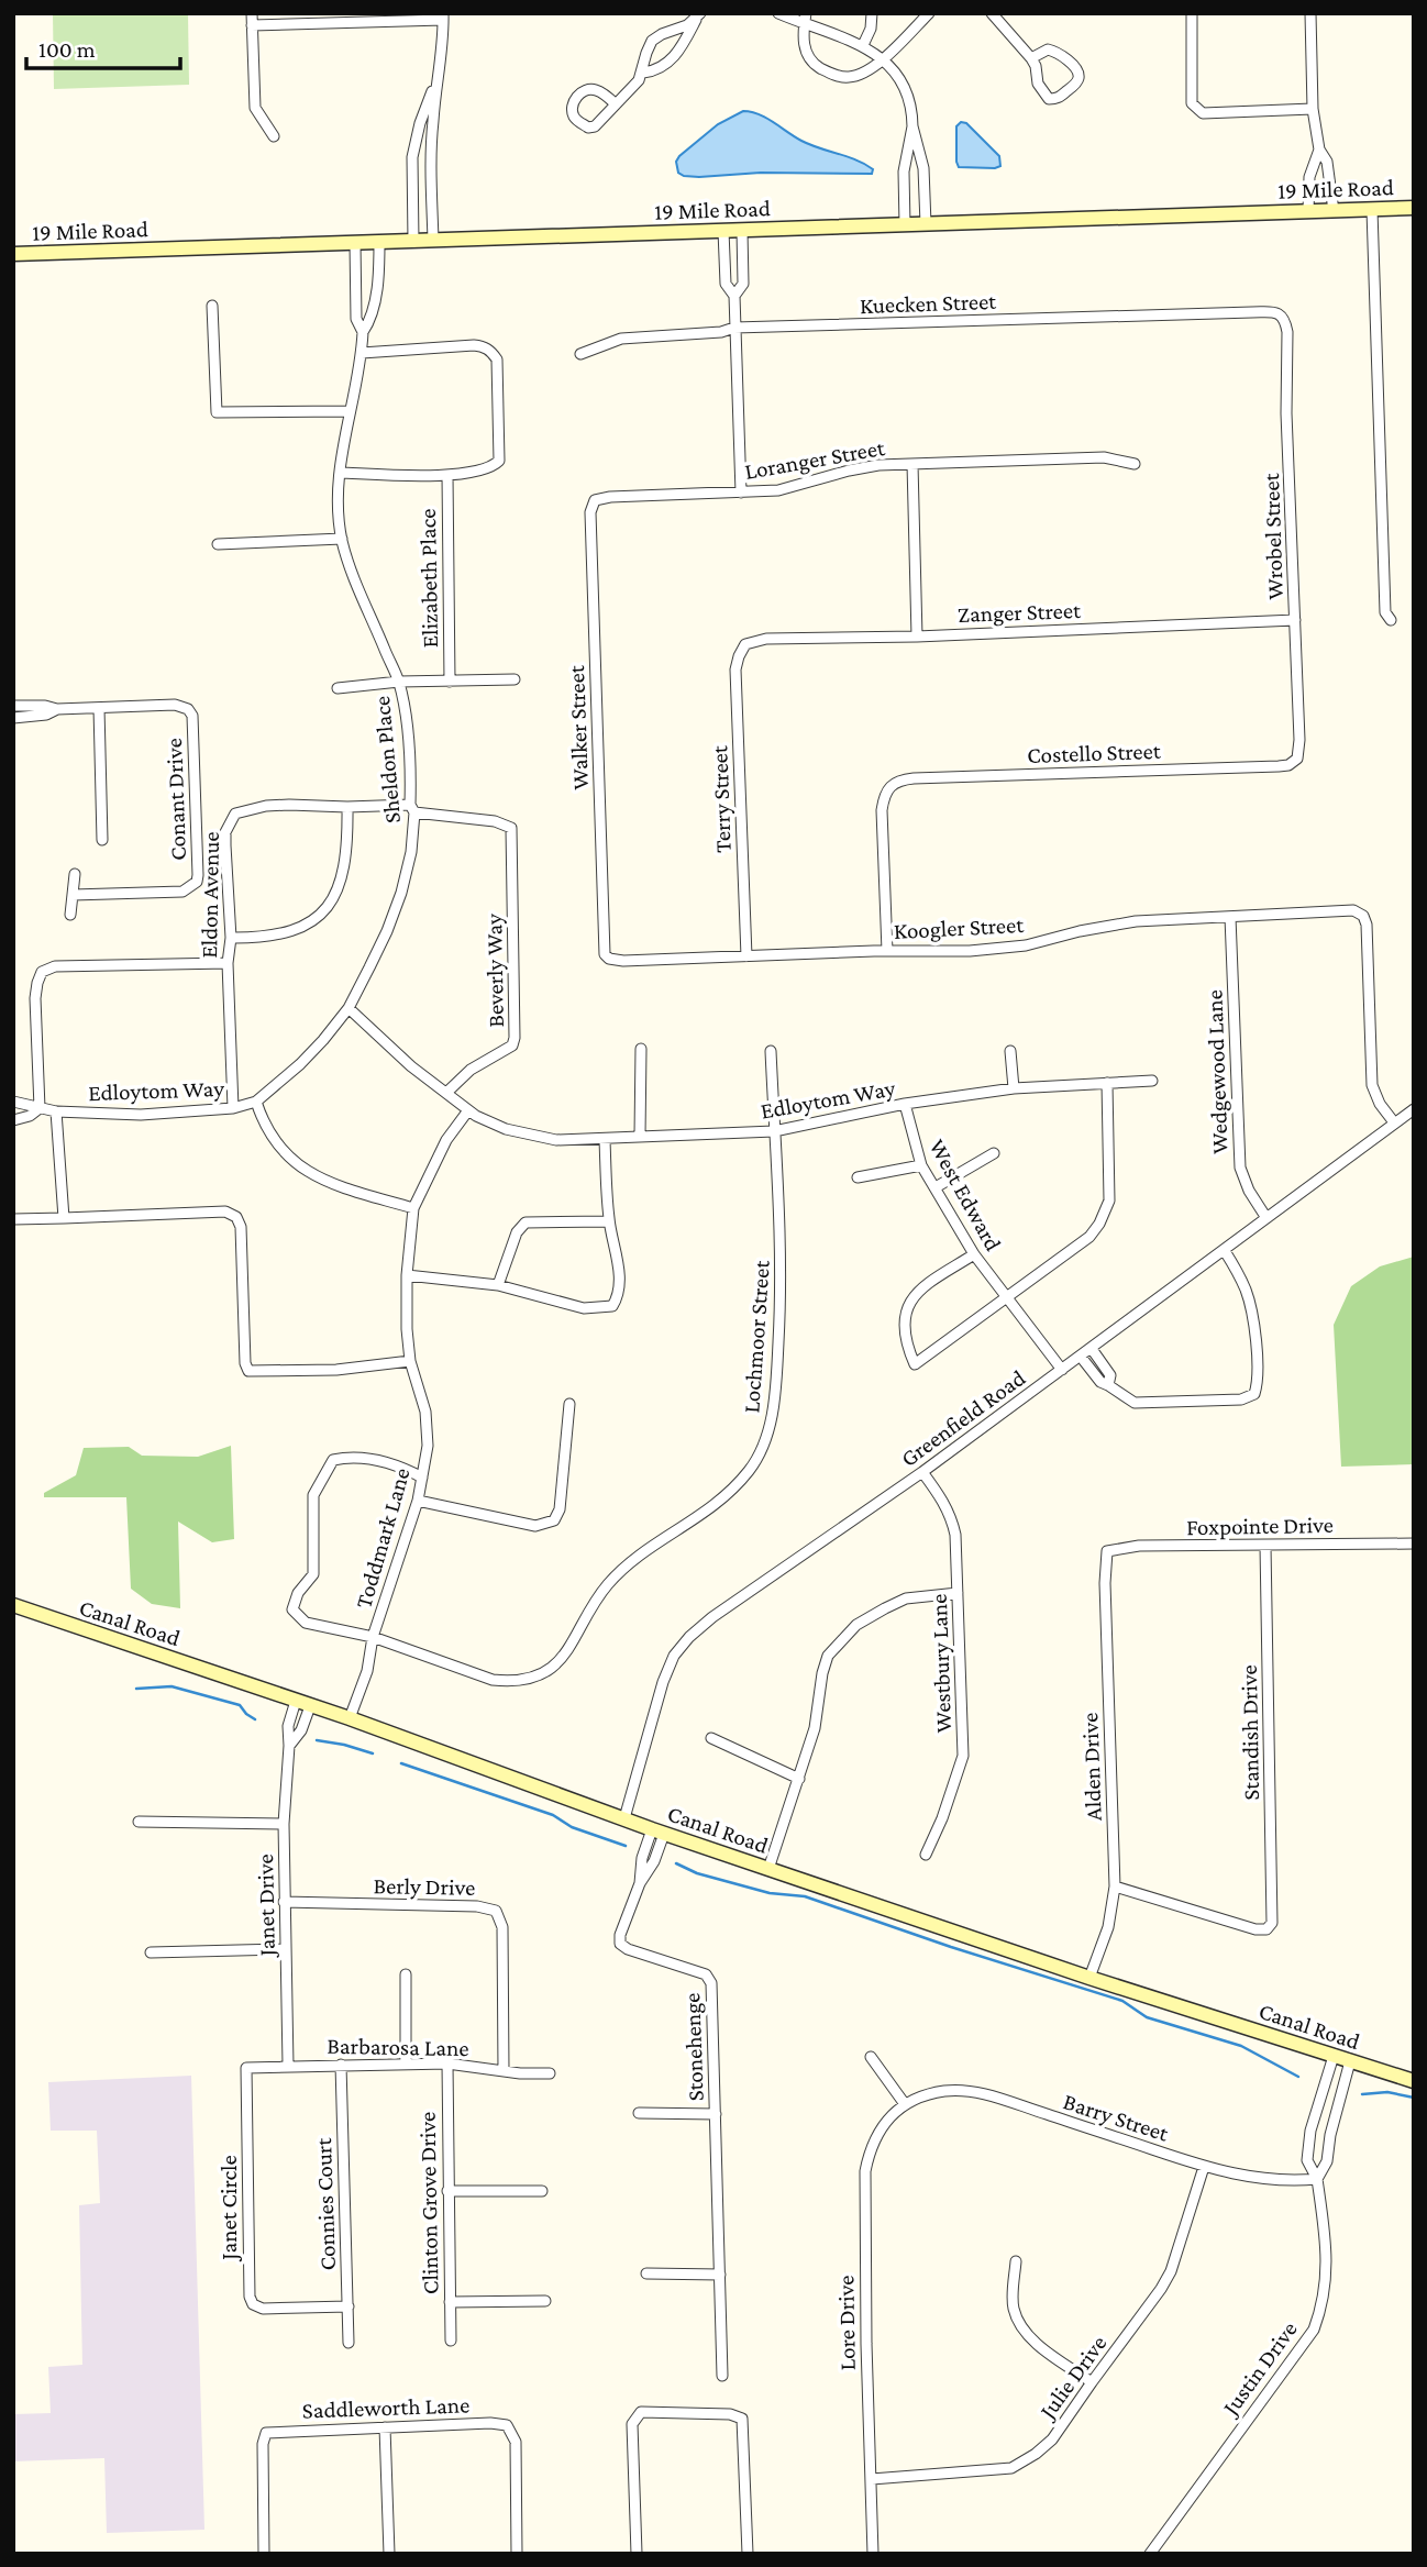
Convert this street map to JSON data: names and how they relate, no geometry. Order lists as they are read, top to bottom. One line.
{"streets":{"street":["19 Mile Road","Kuecken Street","Loranger Street","Wrobel Street","Elizabeth Place","Zanger Street","Walker Street","Costello Street","Sheldon Place","Conant Drive","Terry Street","Eldon Avenue","Koogler Street","Beverly Way","Wedgewood Lane","Edloytom Way","West Edward","Lochmoor Street","Greenfield Road","Foxpointe Drive","Toddmark Lane","Canal Road","Westbury Lane","Standish Drive","Alden Drive","Berly Drive","Janet Drive","Barbarosa Lane","Stonehenge","Barry Street","Clinton Grove Drive","Connies Court","Janet Circle","Lore Drive","Justin Drive","Julie Drive","Saddleworth Lane"]},"crossings":[["19 Mile Road","Sheldon Place"],["Kuecken Street","Wrobel Street"],["Loranger Street","Walker Street"],["Wrobel Street","Zanger Street"],["Wrobel Street","Costello Street"],["Zanger Street","Terry Street"],["Walker Street","Koogler Street"],["Costello Street","Koogler Street"],["Sheldon Place","Eldon Avenue"],["Sheldon Place","Beverly Way"],["Sheldon Place","Edloytom Way"],["Terry Street","Koogler Street"],["Eldon Avenue","Beverly Way"],["Eldon Avenue","Edloytom Way"],["Koogler Street","Wedgewood Lane"],["Koogler Street","Greenfield Road"],["Beverly Way","Edloytom Way"],["Wedgewood Lane","Greenfield Road"],["Edloytom Way","West Edward"],["Edloytom Way","Lochmoor Street"],["West Edward","Greenfield Road"],["Lochmoor Street","Toddmark Lane"],["Greenfield Road","Canal Road"],["Greenfield Road","Westbury Lane"],["Foxpointe Drive","Standish Drive"],["Foxpointe Drive","Alden Drive"],["Toddmark Lane","Canal Road"],["Canal Road","Alden Drive"],["Canal Road","Janet Drive"],["Canal Road","Stonehenge"],["Canal Road","Justin Drive"],["Standish Drive","Alden Drive"],["Berly Drive","Janet Drive"],["Berly Drive","Barbarosa Lane"],["Janet Drive","Barbarosa Lane"],["Barbarosa Lane","Clinton Grove Drive"],["Barbarosa Lane","Connies Court"],["Barbarosa Lane","Janet Circle"],["Barry Street","Lore Drive"],["Barry Street","Justin Drive"],["Barry Street","Julie Drive"],["Connies Court","Janet Circle"],["Lore Drive","Julie Drive"]],"scale_bar":"100 m"}
